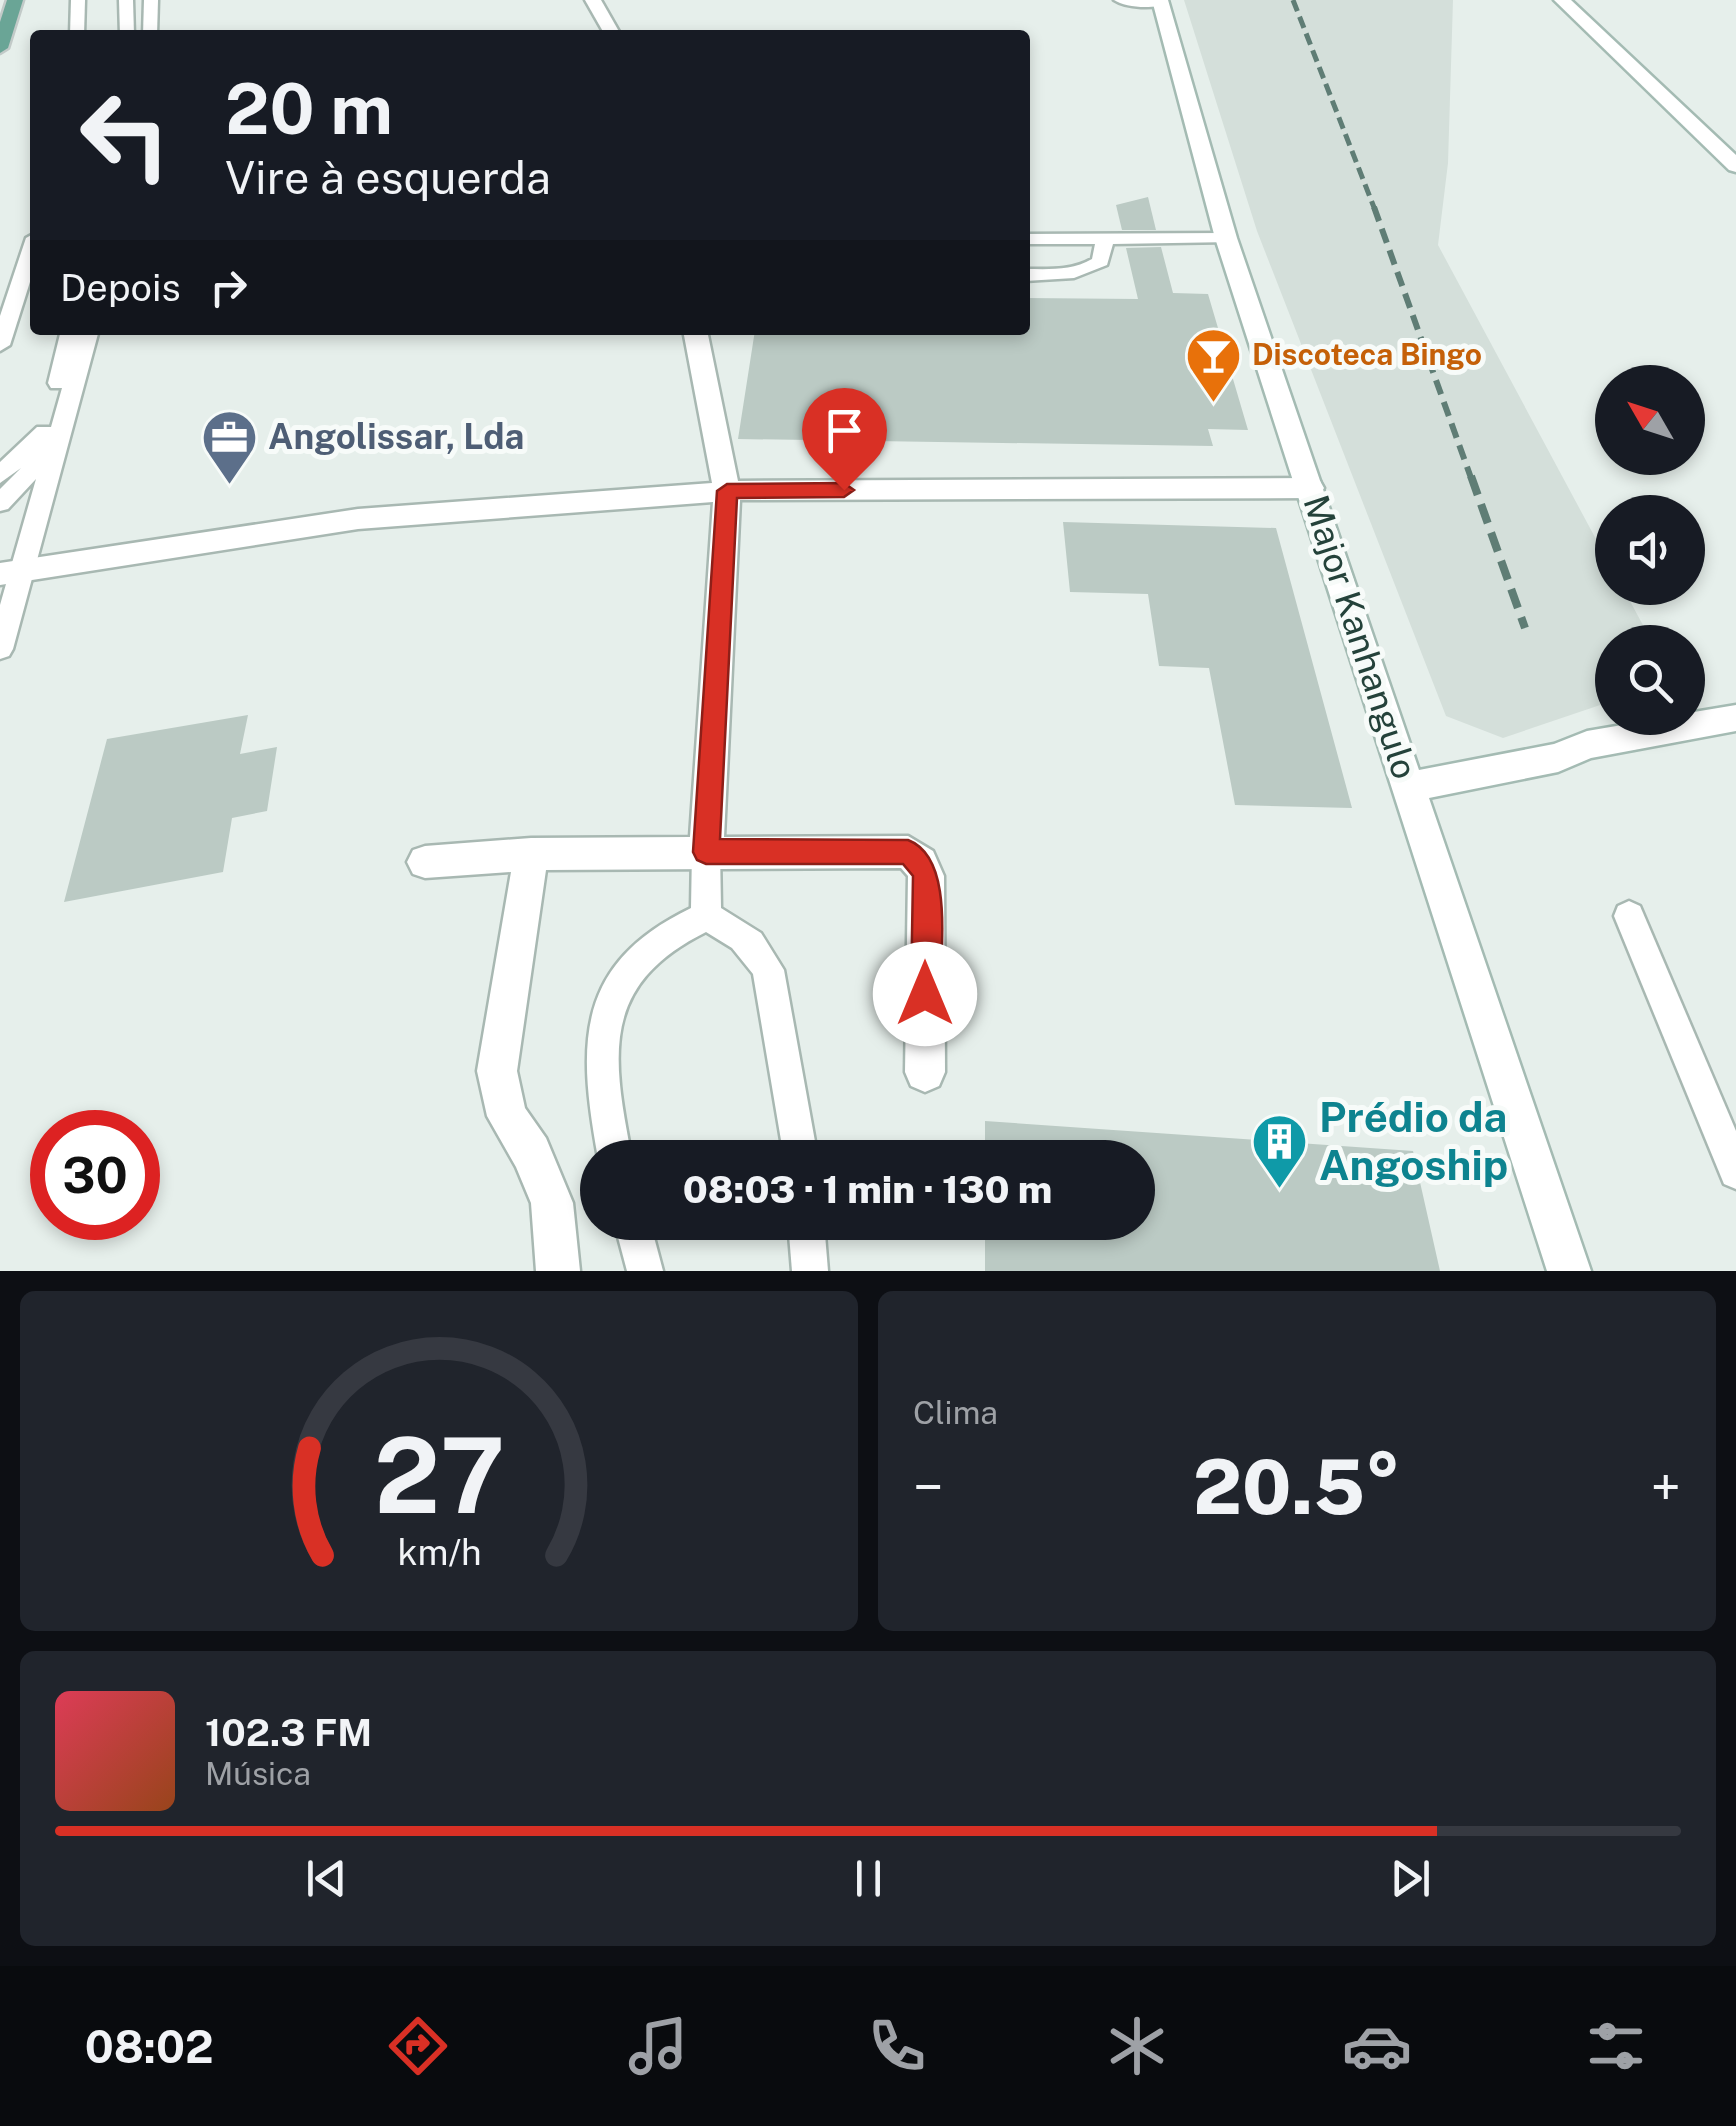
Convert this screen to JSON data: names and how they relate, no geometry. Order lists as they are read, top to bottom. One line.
{"streets":{"street":["Major Kanhangulo"]},"places":{"bar":["Discoteca Bingo"],"office":["Angolissar, Lda"],"building":["Prédio da Angoship"]},"north":"top left","page":{"turn":["20 m","Vire à esquerda"],"then":"Depois","limit":"30","trip":"08:03 · 1 min · 130 m","tile":"Clima","heat":["−","20.5°","+"],"song":["102.3 FM","Música"],"tabs":"08:02","gauge":["27","km/h"]}}
